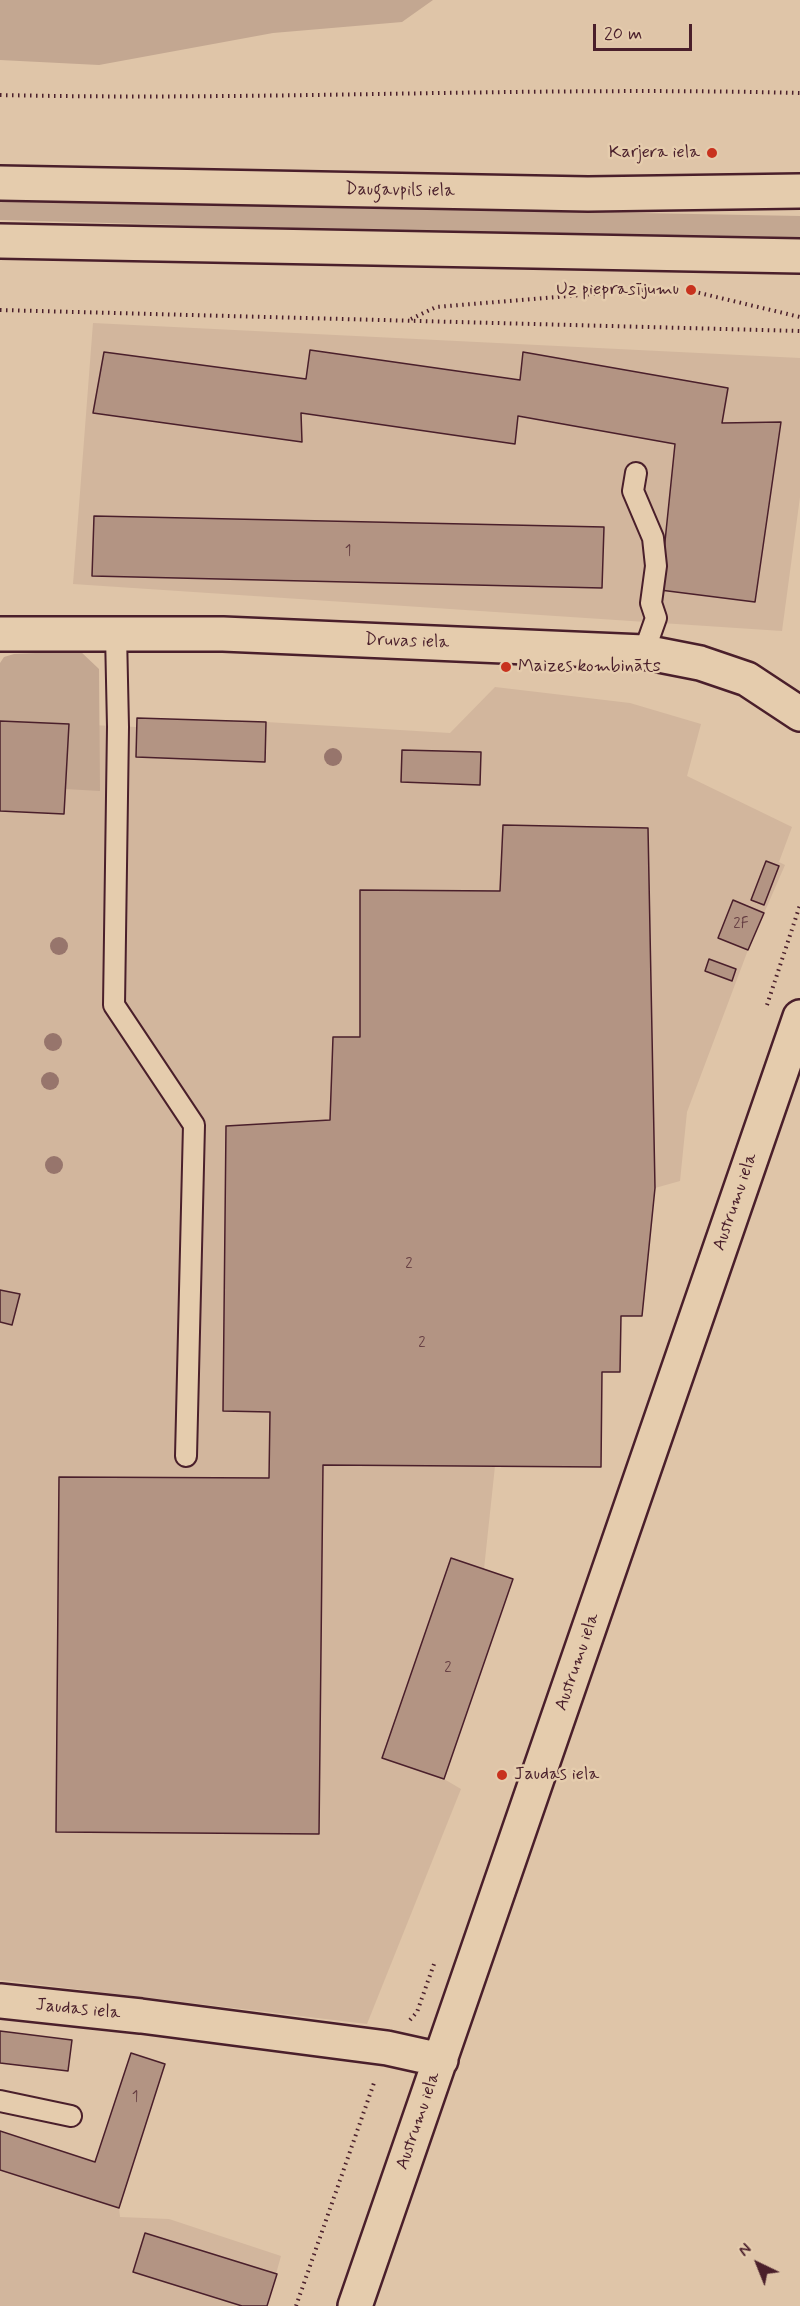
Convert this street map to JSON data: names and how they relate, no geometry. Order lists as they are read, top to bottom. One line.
{"streets":{"main road":["Daugavpils iela","Druvas iela","Austrumu iela","Jaudas iela"]},"crossings":[["Austrumu iela","Jaudas iela"]],"places":["Karjera iela","Uz pieprasījumu","Maizes kombināts","Jaudas iela"],"house_numbers":["1","2F","2","2","2","1"],"scale_bar":"20 m","north":"top left"}
